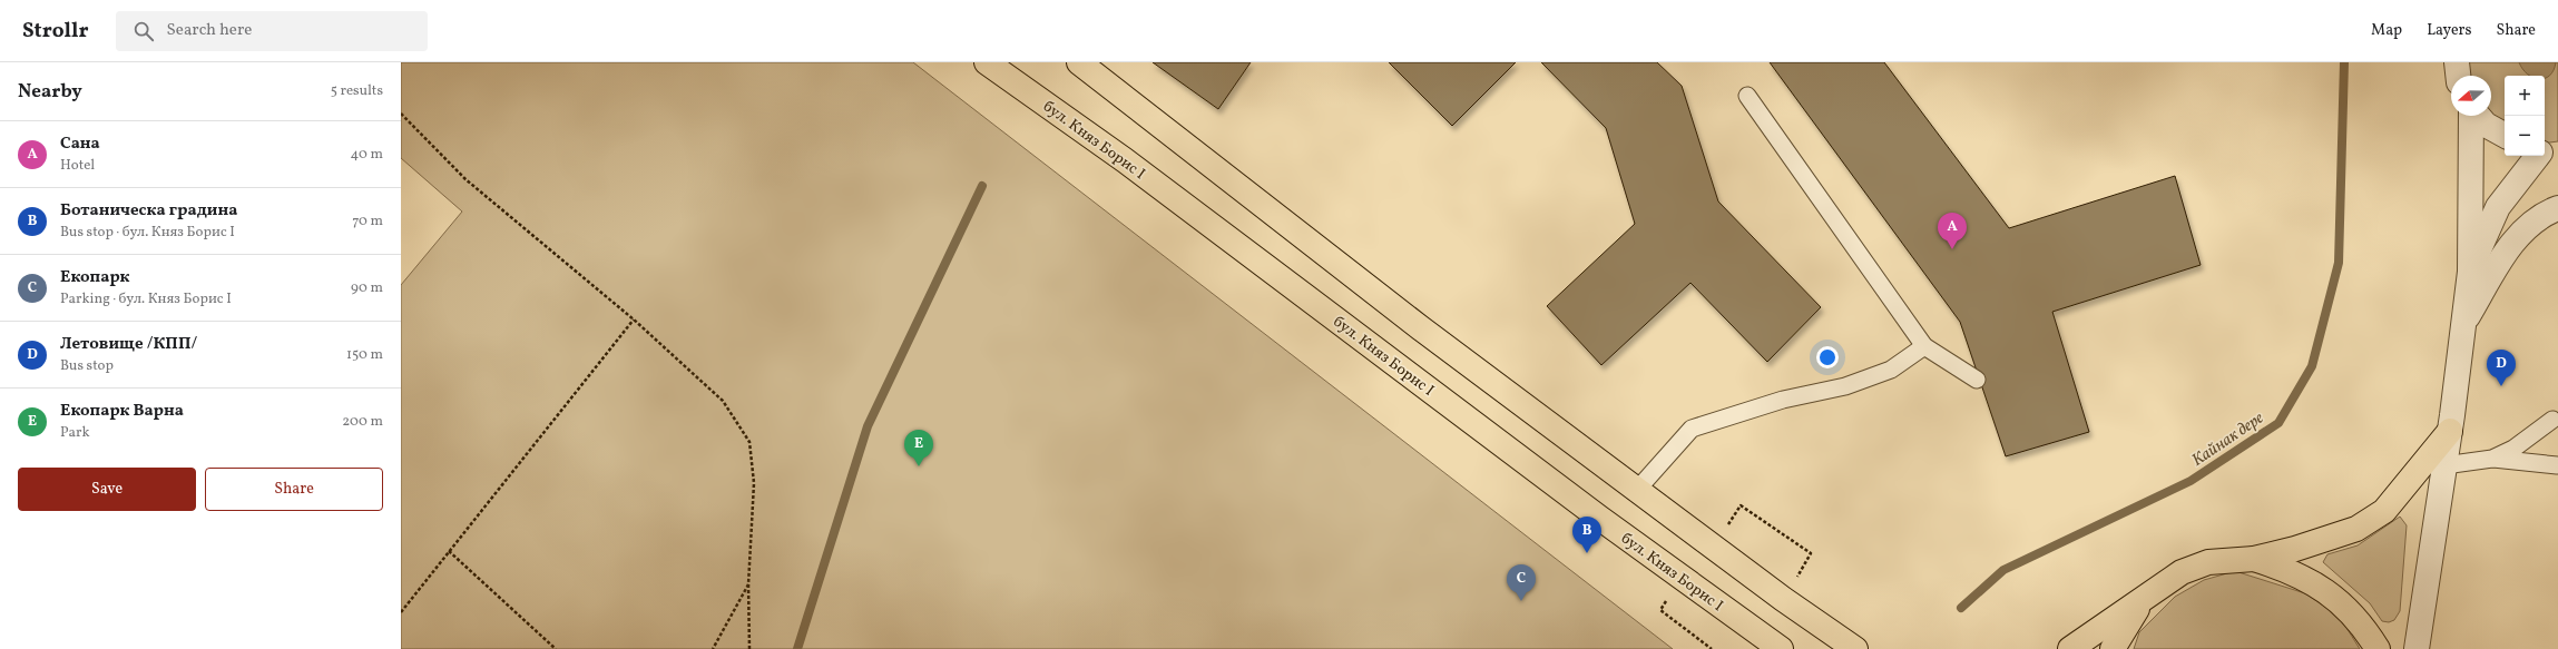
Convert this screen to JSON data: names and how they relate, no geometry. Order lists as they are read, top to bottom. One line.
{"streets":{"highway":["бул. Княз Борис I"]},"water":["Кайнак дере"],"north":"left","page":{"header":"Strollr","search":"Search here","nav":["Map","Layers","Share"],"heading":["Nearby","5 results"],"map_buttons":["+","−"],"list":[{"mark":"A","name":"Сана","note":"Hotel","value":"40 m"},{"mark":"B","name":"Ботаническа градина","note":"Bus stop · бул. Княз Борис I","value":"70 m"},{"mark":"C","name":"Екопарк","note":"Parking · бул. Княз Борис I","value":"90 m"},{"mark":"D","name":"Летовище /КПП/","note":"Bus stop","value":"150 m"},{"mark":"E","name":"Екопарк Варна","note":"Park","value":"200 m"}],"pins":["A","D","E","B","C"],"buttons":["Save","Share"]}}
